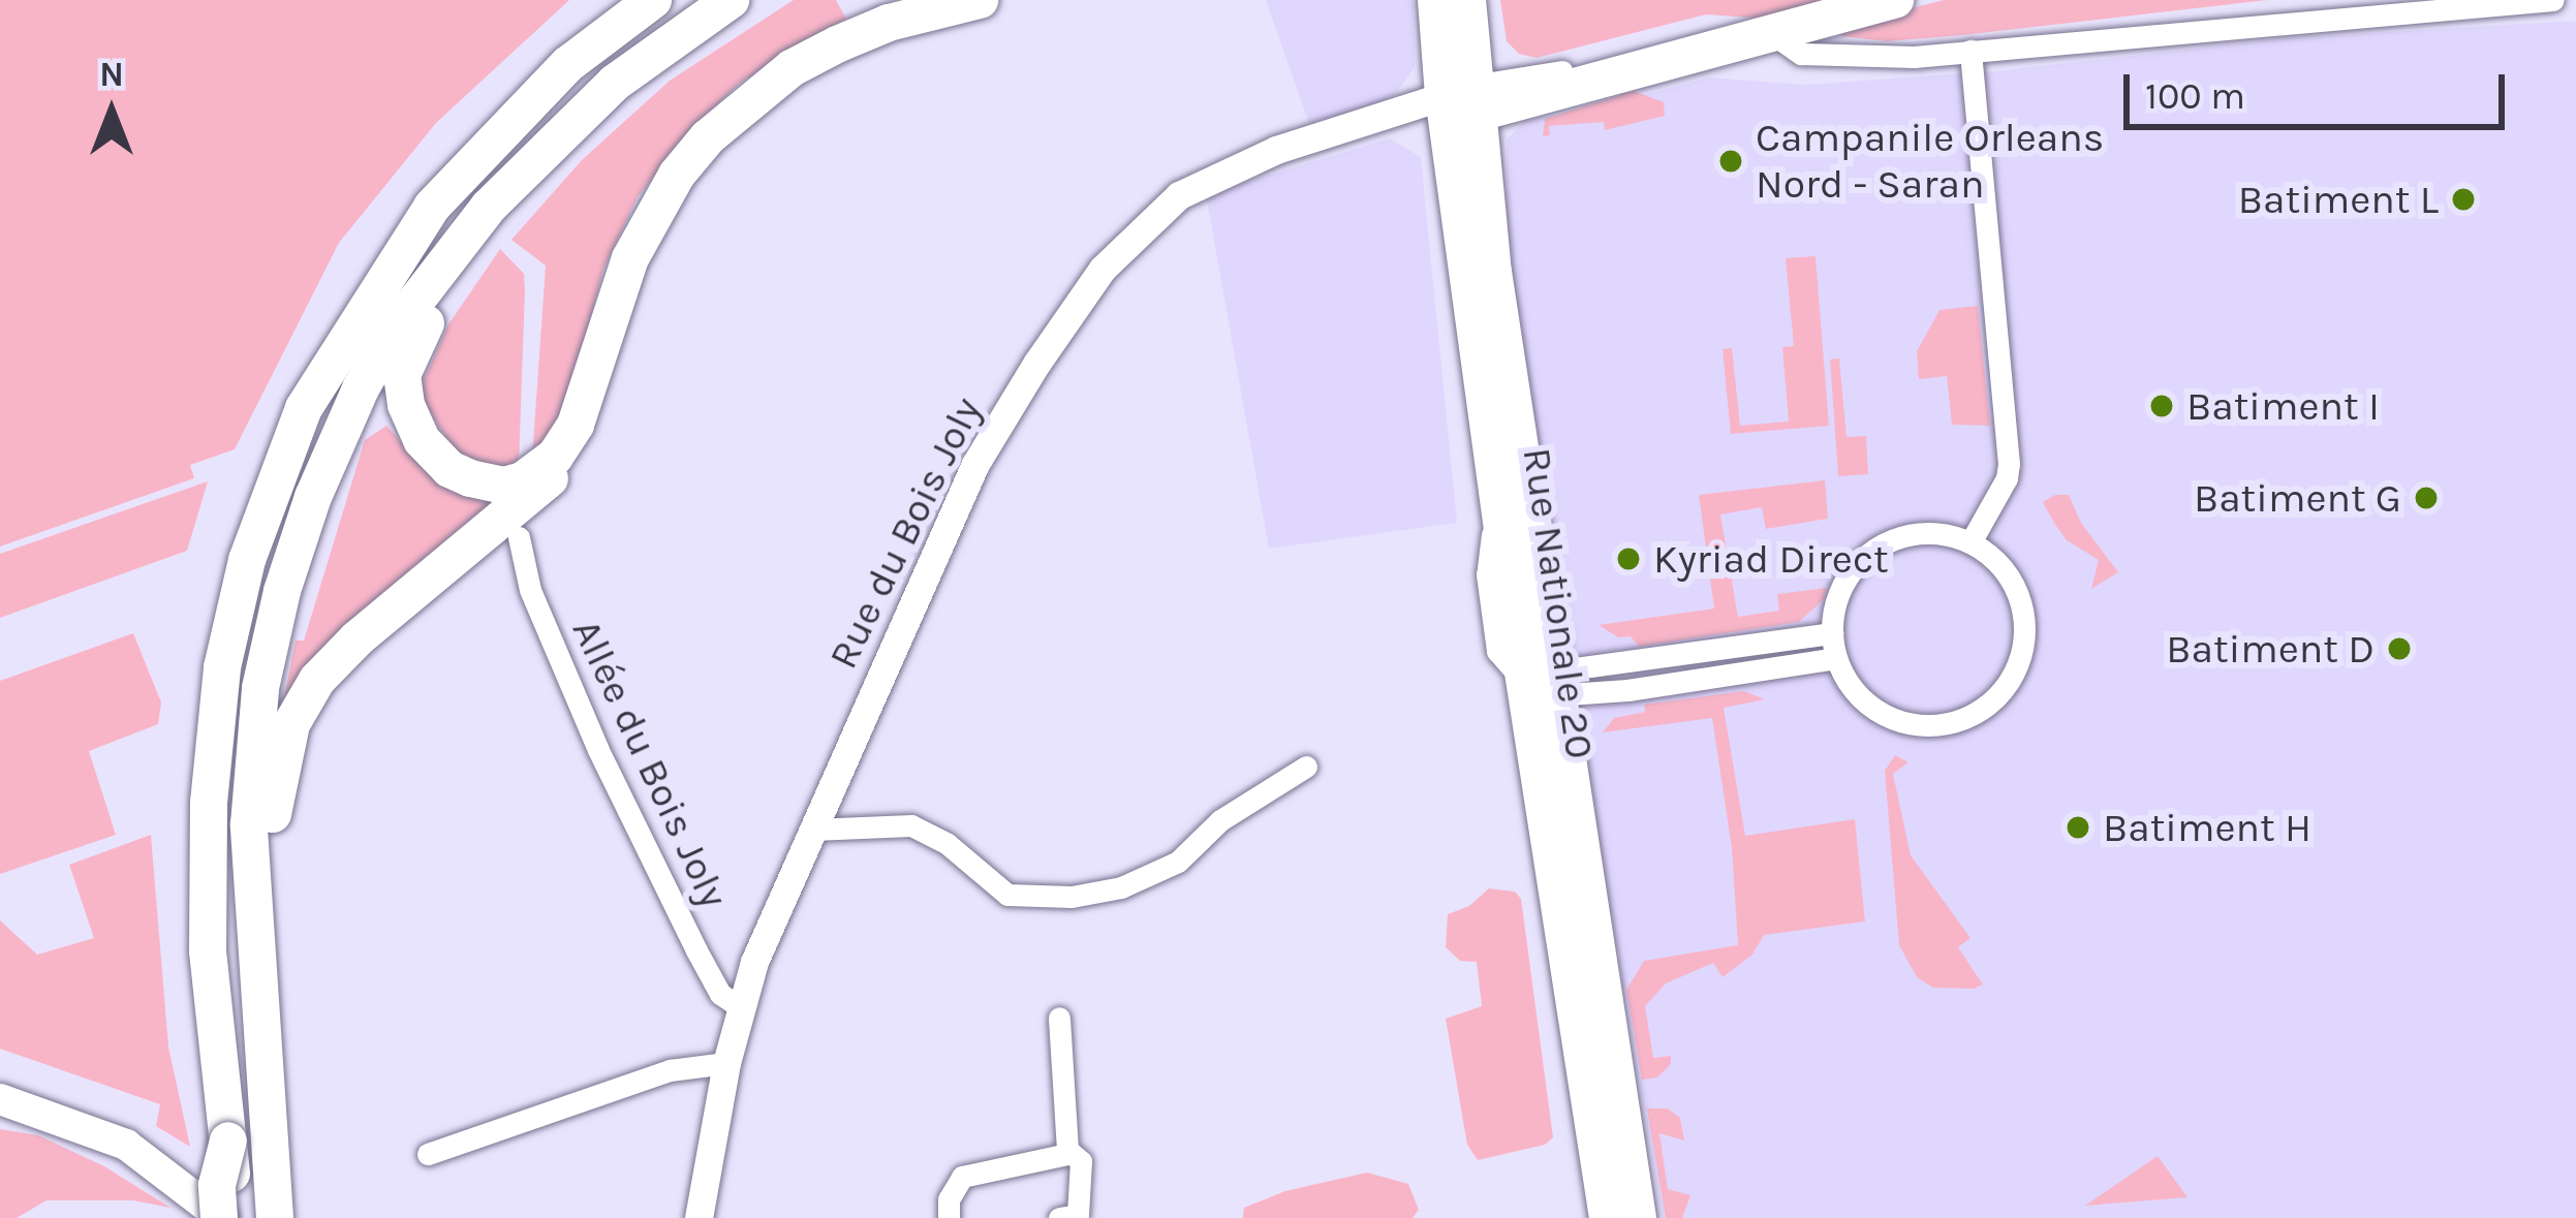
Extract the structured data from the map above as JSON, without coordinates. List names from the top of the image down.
{
  "streets": {
    "main road": ["Rue Nationale 20"],
    "street": ["Rue du Bois Joly", "Allée du Bois Joly"]
  },
  "crossings": [
    ["Rue du Bois Joly", "Rue Nationale 20"],
    ["Rue du Bois Joly", "Allée du Bois Joly"]
  ],
  "places": [
    "Campanile Orleans Nord - Saran",
    "Batiment L",
    "Batiment I",
    "Batiment G",
    "Kyriad Direct",
    "Batiment D",
    "Batiment H"
  ],
  "scale_bar": "100 m",
  "north": "top"
}
